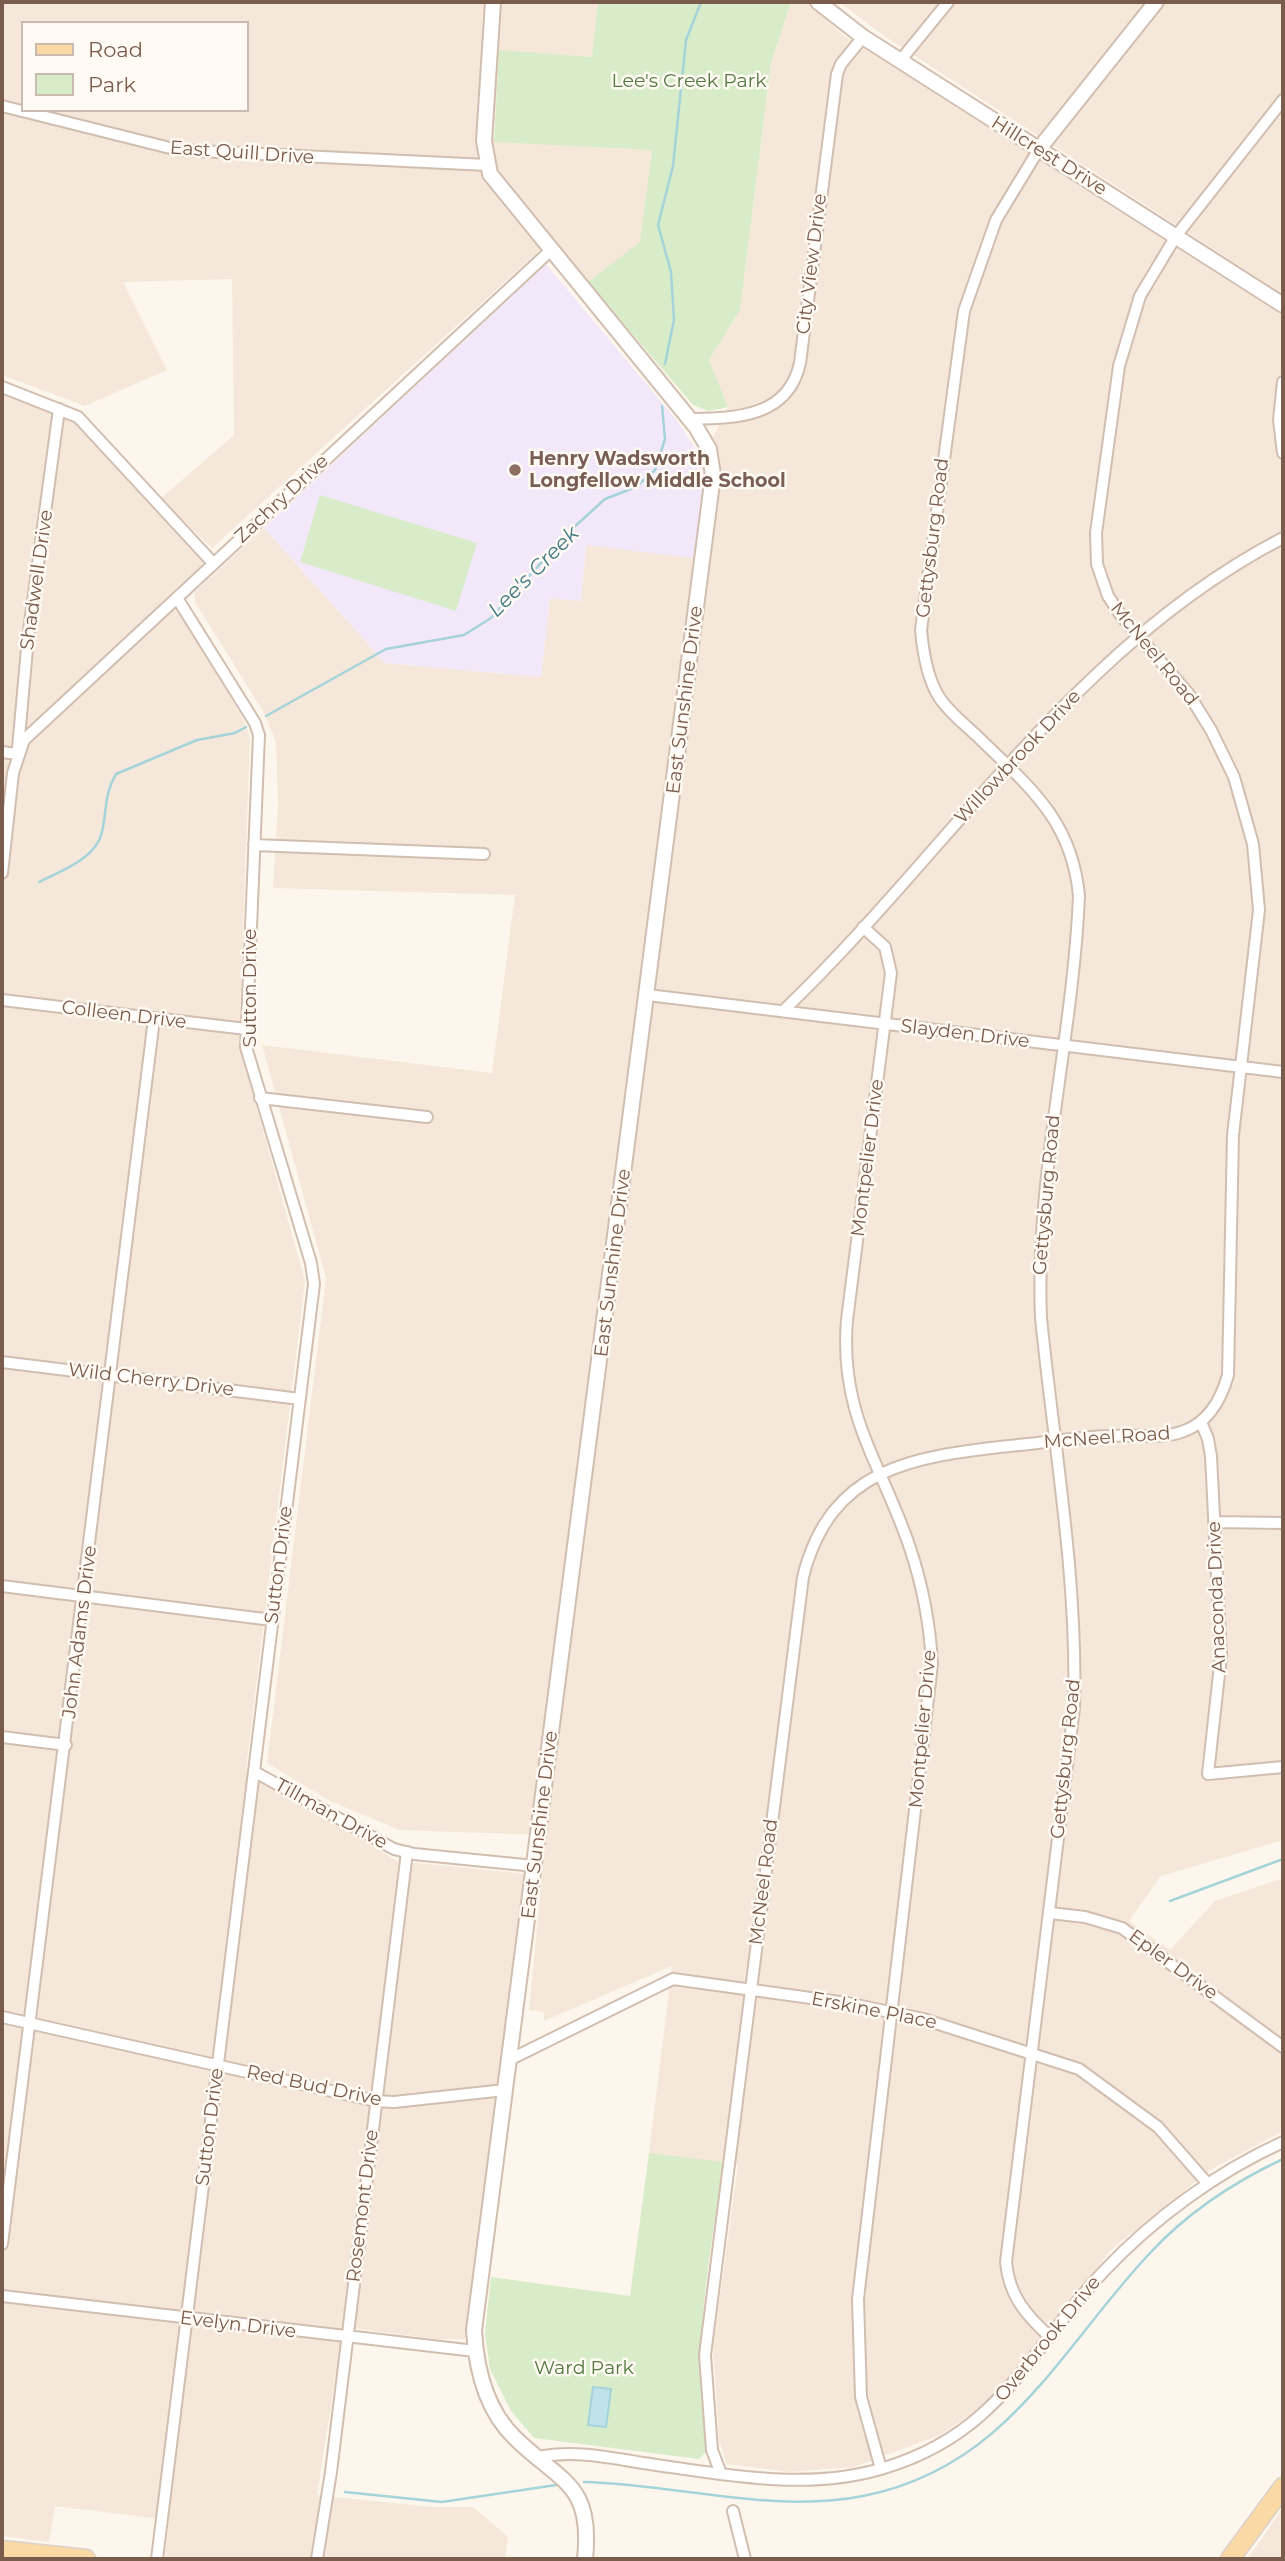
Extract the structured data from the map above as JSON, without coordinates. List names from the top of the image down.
{
  "streets": {
    "street": [
      "East Quill Drive",
      "Hillcrest Drive",
      "City View Drive",
      "Zachry Drive",
      "Gettysburg Road",
      "Shadwell Drive",
      "McNeel Road",
      "East Sunshine Drive",
      "Willowbrook Drive",
      "Sutton Drive",
      "Colleen Drive",
      "Slayden Drive",
      "Montpelier Drive",
      "Wild Cherry Drive",
      "Anaconda Drive",
      "John Adams Drive",
      "Tillman Drive",
      "Epler Drive",
      "Erskine Place",
      "Red Bud Drive",
      "Rosemont Drive",
      "Evelyn Drive",
      "Overbrook Drive"
    ]
  },
  "crossings": [
    ["East Quill Drive", "East Sunshine Drive"],
    ["Hillcrest Drive", "City View Drive"],
    ["Hillcrest Drive", "Gettysburg Road"],
    ["Hillcrest Drive", "McNeel Road"],
    ["City View Drive", "East Sunshine Drive"],
    ["Zachry Drive", "Shadwell Drive"],
    ["Zachry Drive", "East Sunshine Drive"],
    ["Zachry Drive", "Sutton Drive"],
    ["Gettysburg Road", "McNeel Road"],
    ["Gettysburg Road", "Willowbrook Drive"],
    ["Gettysburg Road", "Slayden Drive"],
    ["Gettysburg Road", "Epler Drive"],
    ["Gettysburg Road", "Erskine Place"],
    ["Gettysburg Road", "Overbrook Drive"],
    ["McNeel Road", "Willowbrook Drive"],
    ["McNeel Road", "Slayden Drive"],
    ["McNeel Road", "Montpelier Drive"],
    ["McNeel Road", "Anaconda Drive"],
    ["McNeel Road", "Erskine Place"],
    ["McNeel Road", "Overbrook Drive"],
    ["East Sunshine Drive", "Slayden Drive"],
    ["East Sunshine Drive", "Tillman Drive"],
    ["East Sunshine Drive", "Erskine Place"],
    ["East Sunshine Drive", "Red Bud Drive"],
    ["East Sunshine Drive", "Evelyn Drive"],
    ["East Sunshine Drive", "Overbrook Drive"],
    ["Willowbrook Drive", "Slayden Drive"],
    ["Willowbrook Drive", "Montpelier Drive"],
    ["Sutton Drive", "Colleen Drive"],
    ["Sutton Drive", "Wild Cherry Drive"],
    ["Sutton Drive", "Tillman Drive"],
    ["Sutton Drive", "Red Bud Drive"],
    ["Sutton Drive", "Evelyn Drive"],
    ["Colleen Drive", "John Adams Drive"],
    ["Slayden Drive", "Montpelier Drive"],
    ["Montpelier Drive", "Erskine Place"],
    ["Montpelier Drive", "Overbrook Drive"],
    ["Wild Cherry Drive", "John Adams Drive"],
    ["John Adams Drive", "Red Bud Drive"],
    ["Tillman Drive", "Rosemont Drive"],
    ["Erskine Place", "Overbrook Drive"],
    ["Red Bud Drive", "Rosemont Drive"],
    ["Rosemont Drive", "Evelyn Drive"]
  ],
  "water": ["Lee's Creek"],
  "parks": ["Lee's Creek Park", "Ward Park"],
  "places": ["Henry Wadsworth Longfellow Middle School"],
  "legend": ["Road", "Park"]
}
